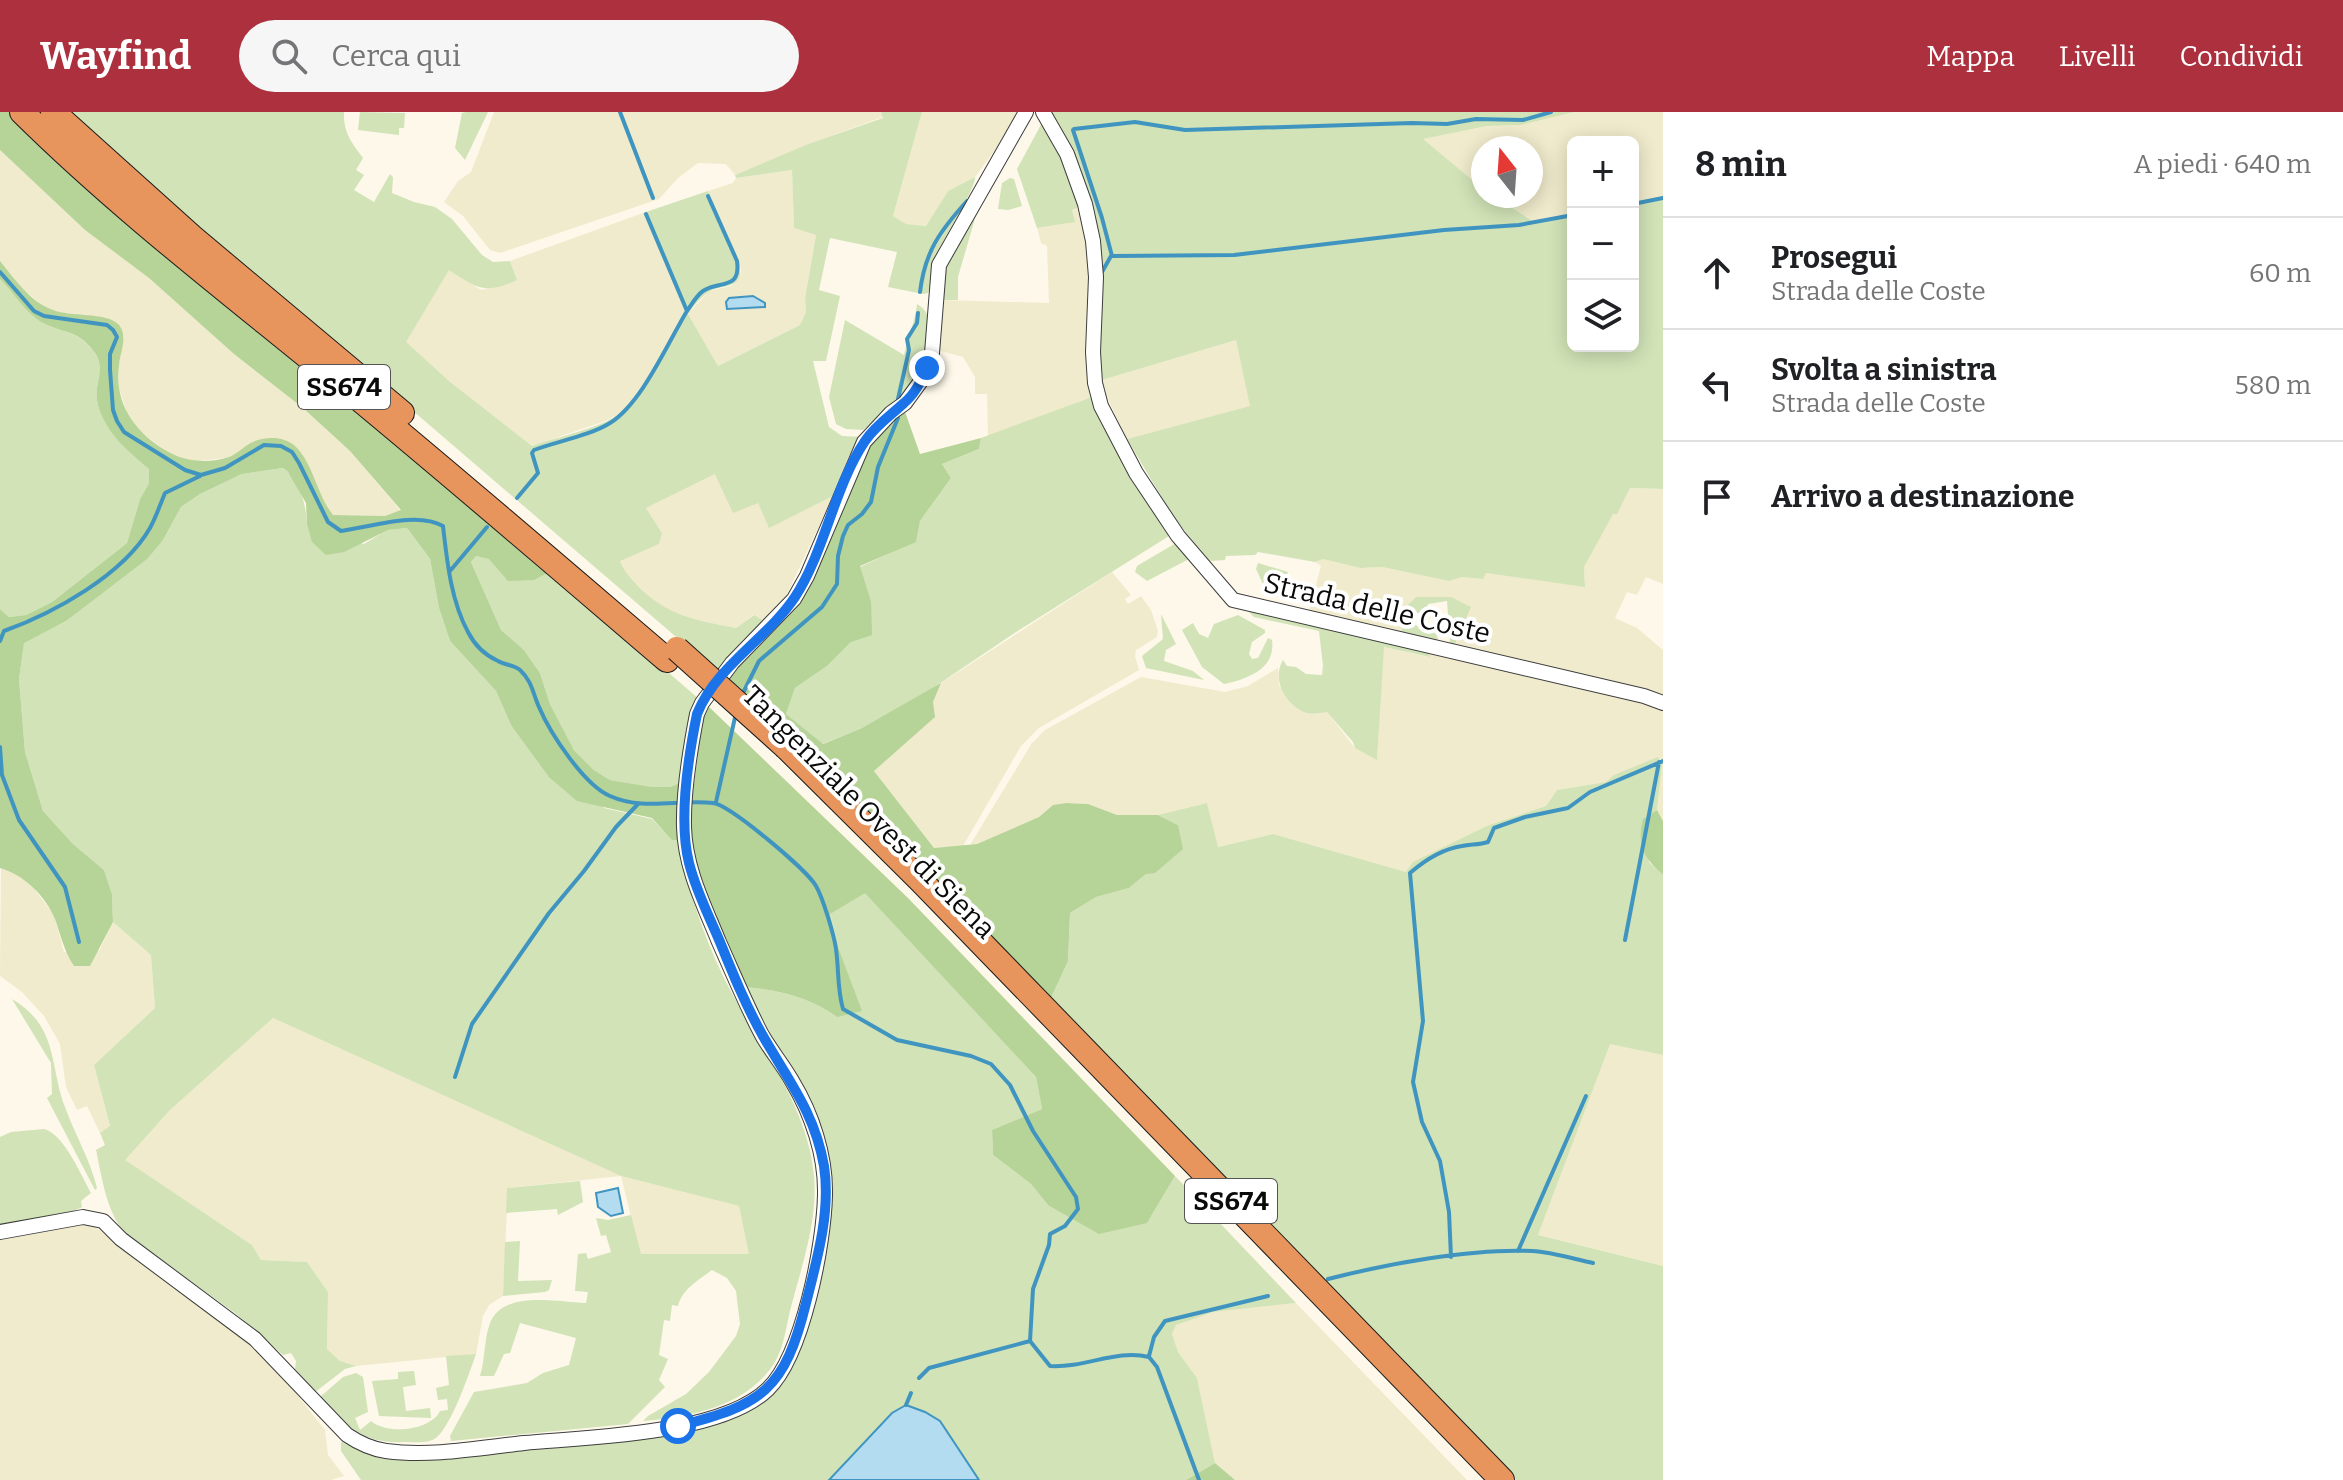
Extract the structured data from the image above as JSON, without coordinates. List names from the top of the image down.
{
  "streets": {
    "highway": ["SS674", "Tangenziale Ovest di Siena"],
    "street": ["Strada delle Coste"]
  },
  "north": "top",
  "page": {
    "header": "Wayfind",
    "search": "Cerca qui",
    "nav": ["Mappa", "Livelli", "Condividi"],
    "heading": ["8 min", "A piedi · 640 m"],
    "map_buttons": ["+", "−"],
    "list": [
      ["Prosegui", "Strada delle Coste", "60 m"],
      ["Svolta a sinistra", "Strada delle Coste", "580 m"],
      "Arrivo a destinazione"
    ]
  }
}
